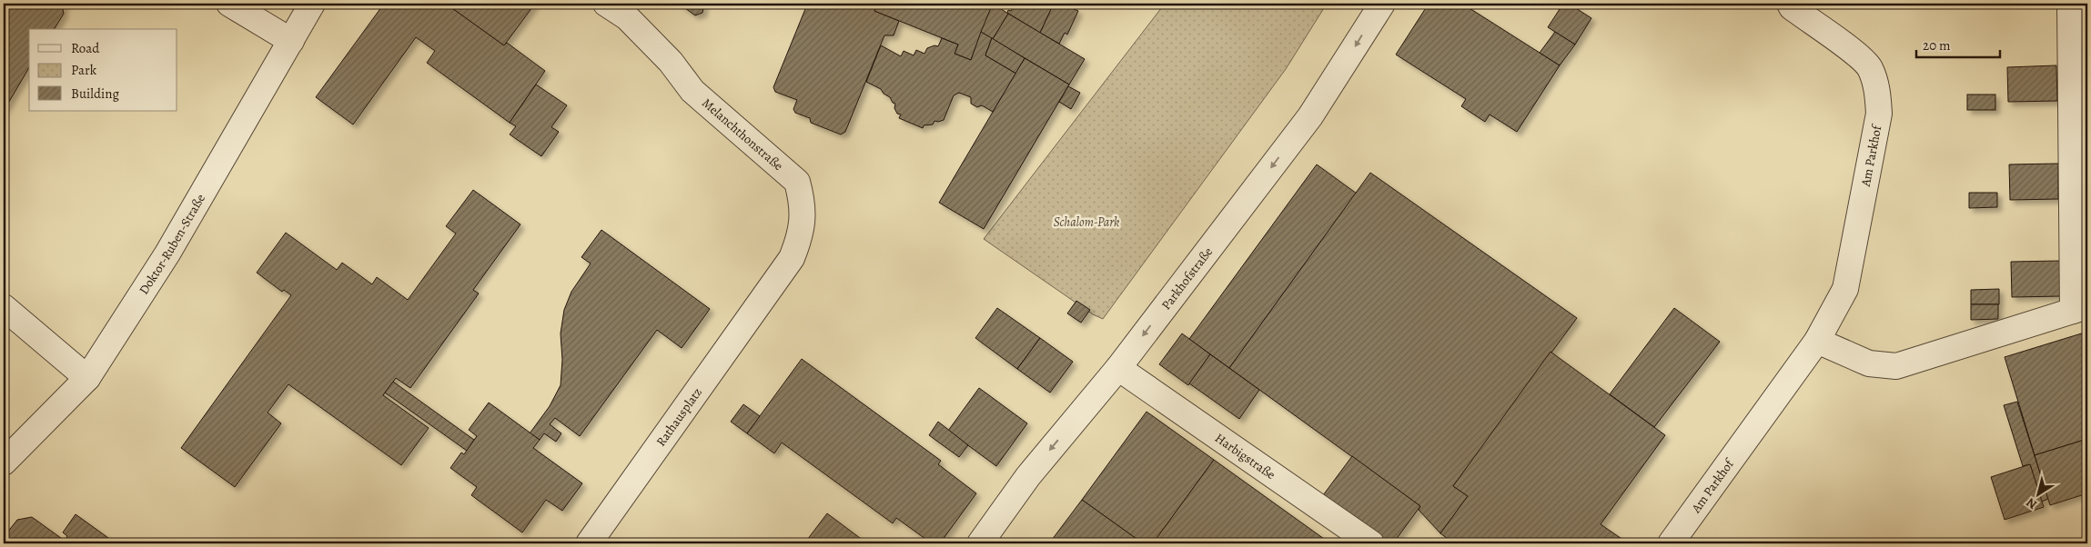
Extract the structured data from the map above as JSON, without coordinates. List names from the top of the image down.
{
  "streets": {
    "street": [
      "Melanchthonstraße",
      "Am Parkhof",
      "Doktor-Ruben-Straße",
      "Parkhofstraße",
      "Rathausplatz",
      "Harbigstraße"
    ]
  },
  "crossings": [
    ["Melanchthonstraße", "Rathausplatz"],
    ["Parkhofstraße", "Harbigstraße"]
  ],
  "one_way": ["Parkhofstraße"],
  "parks": ["Schalom-Park"],
  "legend": ["Road", "Park", "Building"],
  "scale_bar": "20 m",
  "north": "bottom left"
}
